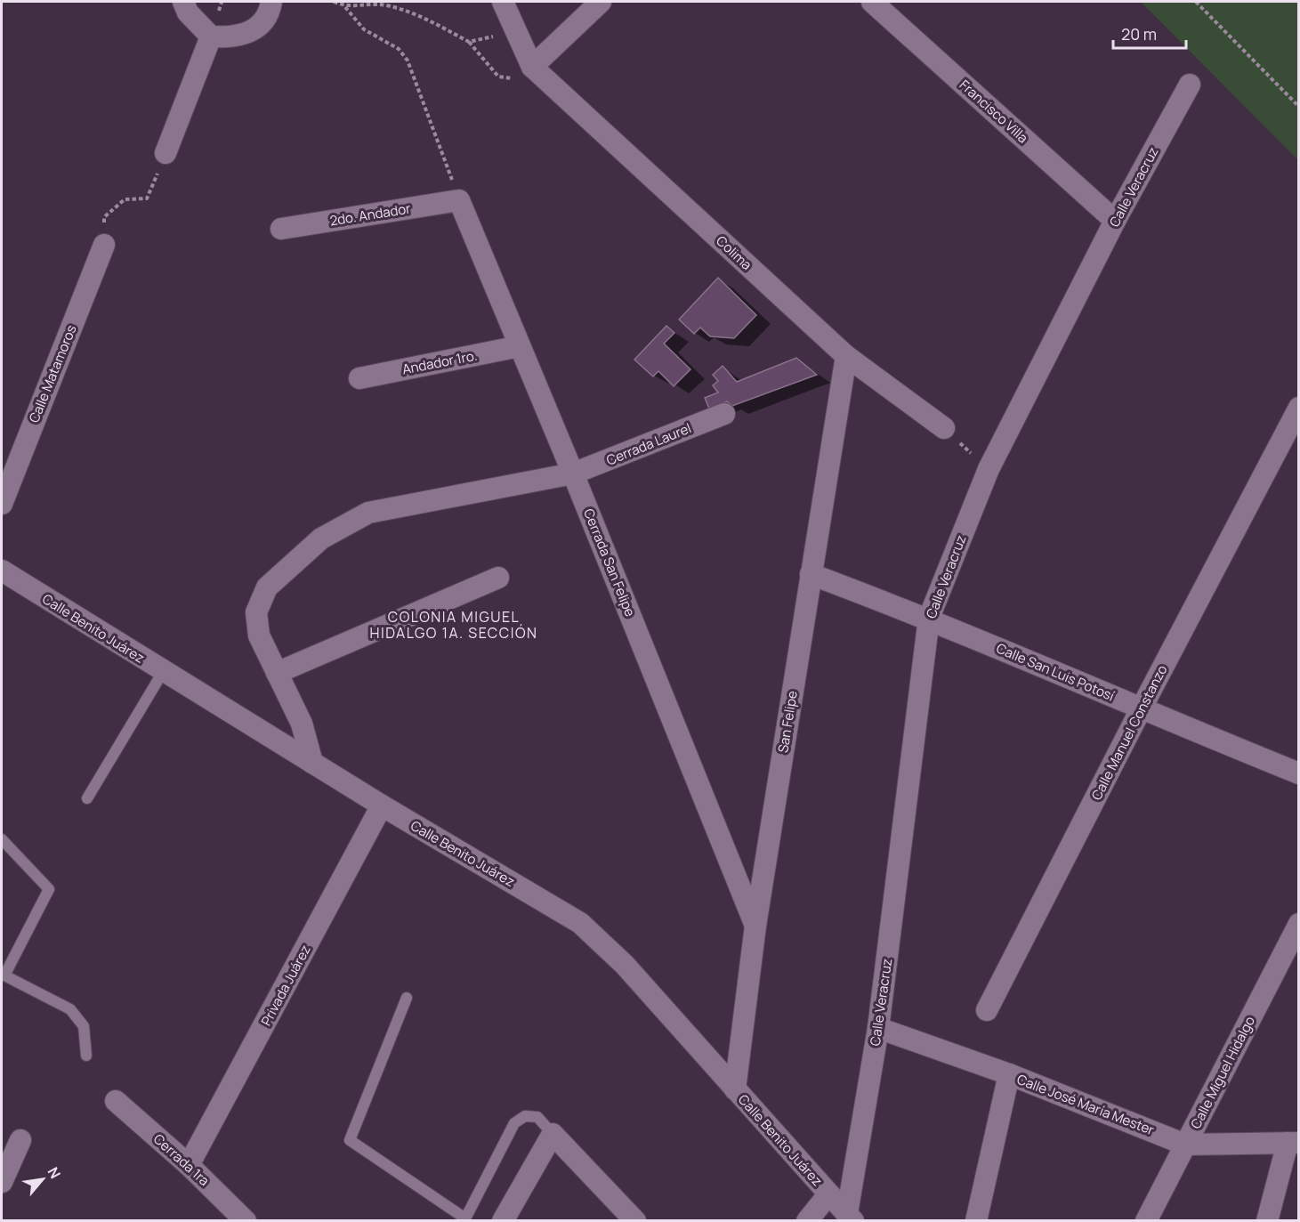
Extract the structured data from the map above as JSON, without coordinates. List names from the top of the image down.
{
  "streets": {
    "street": [
      "Francisco Villa",
      "Calle Veracruz",
      "2do. Andador",
      "Colima",
      "Andador 1ro.",
      "Calle Matamoros",
      "Cerrada Laurel",
      "Cerrada San Felipe",
      "Calle Benito Juárez",
      "Calle San Luis Potosí",
      "San Felipe",
      "Calle Manuel Constanzo",
      "Privada Juárez",
      "Calle Miguel Hidalgo",
      "Calle José María Mester",
      "Cerrada 1ra"
    ]
  },
  "crossings": [
    ["Francisco Villa", "Calle Veracruz"],
    ["Calle Veracruz", "Calle Benito Juárez"],
    ["Calle Veracruz", "Calle San Luis Potosí"],
    ["Calle Veracruz", "Calle José María Mester"],
    ["2do. Andador", "Cerrada San Felipe"],
    ["Colima", "San Felipe"],
    ["Andador 1ro.", "Cerrada San Felipe"],
    ["Cerrada Laurel", "Cerrada San Felipe"],
    ["Cerrada Laurel", "Calle Benito Juárez"],
    ["Cerrada San Felipe", "San Felipe"],
    ["Calle Benito Juárez", "San Felipe"],
    ["Calle Benito Juárez", "Privada Juárez"],
    ["Calle San Luis Potosí", "San Felipe"],
    ["Calle San Luis Potosí", "Calle Manuel Constanzo"],
    ["Privada Juárez", "Cerrada 1ra"],
    ["Calle Miguel Hidalgo", "Calle José María Mester"]
  ],
  "districts": ["COLONIA MIGUEL HIDALGO 1A. SECCIÓN"],
  "scale_bar": "20 m",
  "north": "top right"
}
